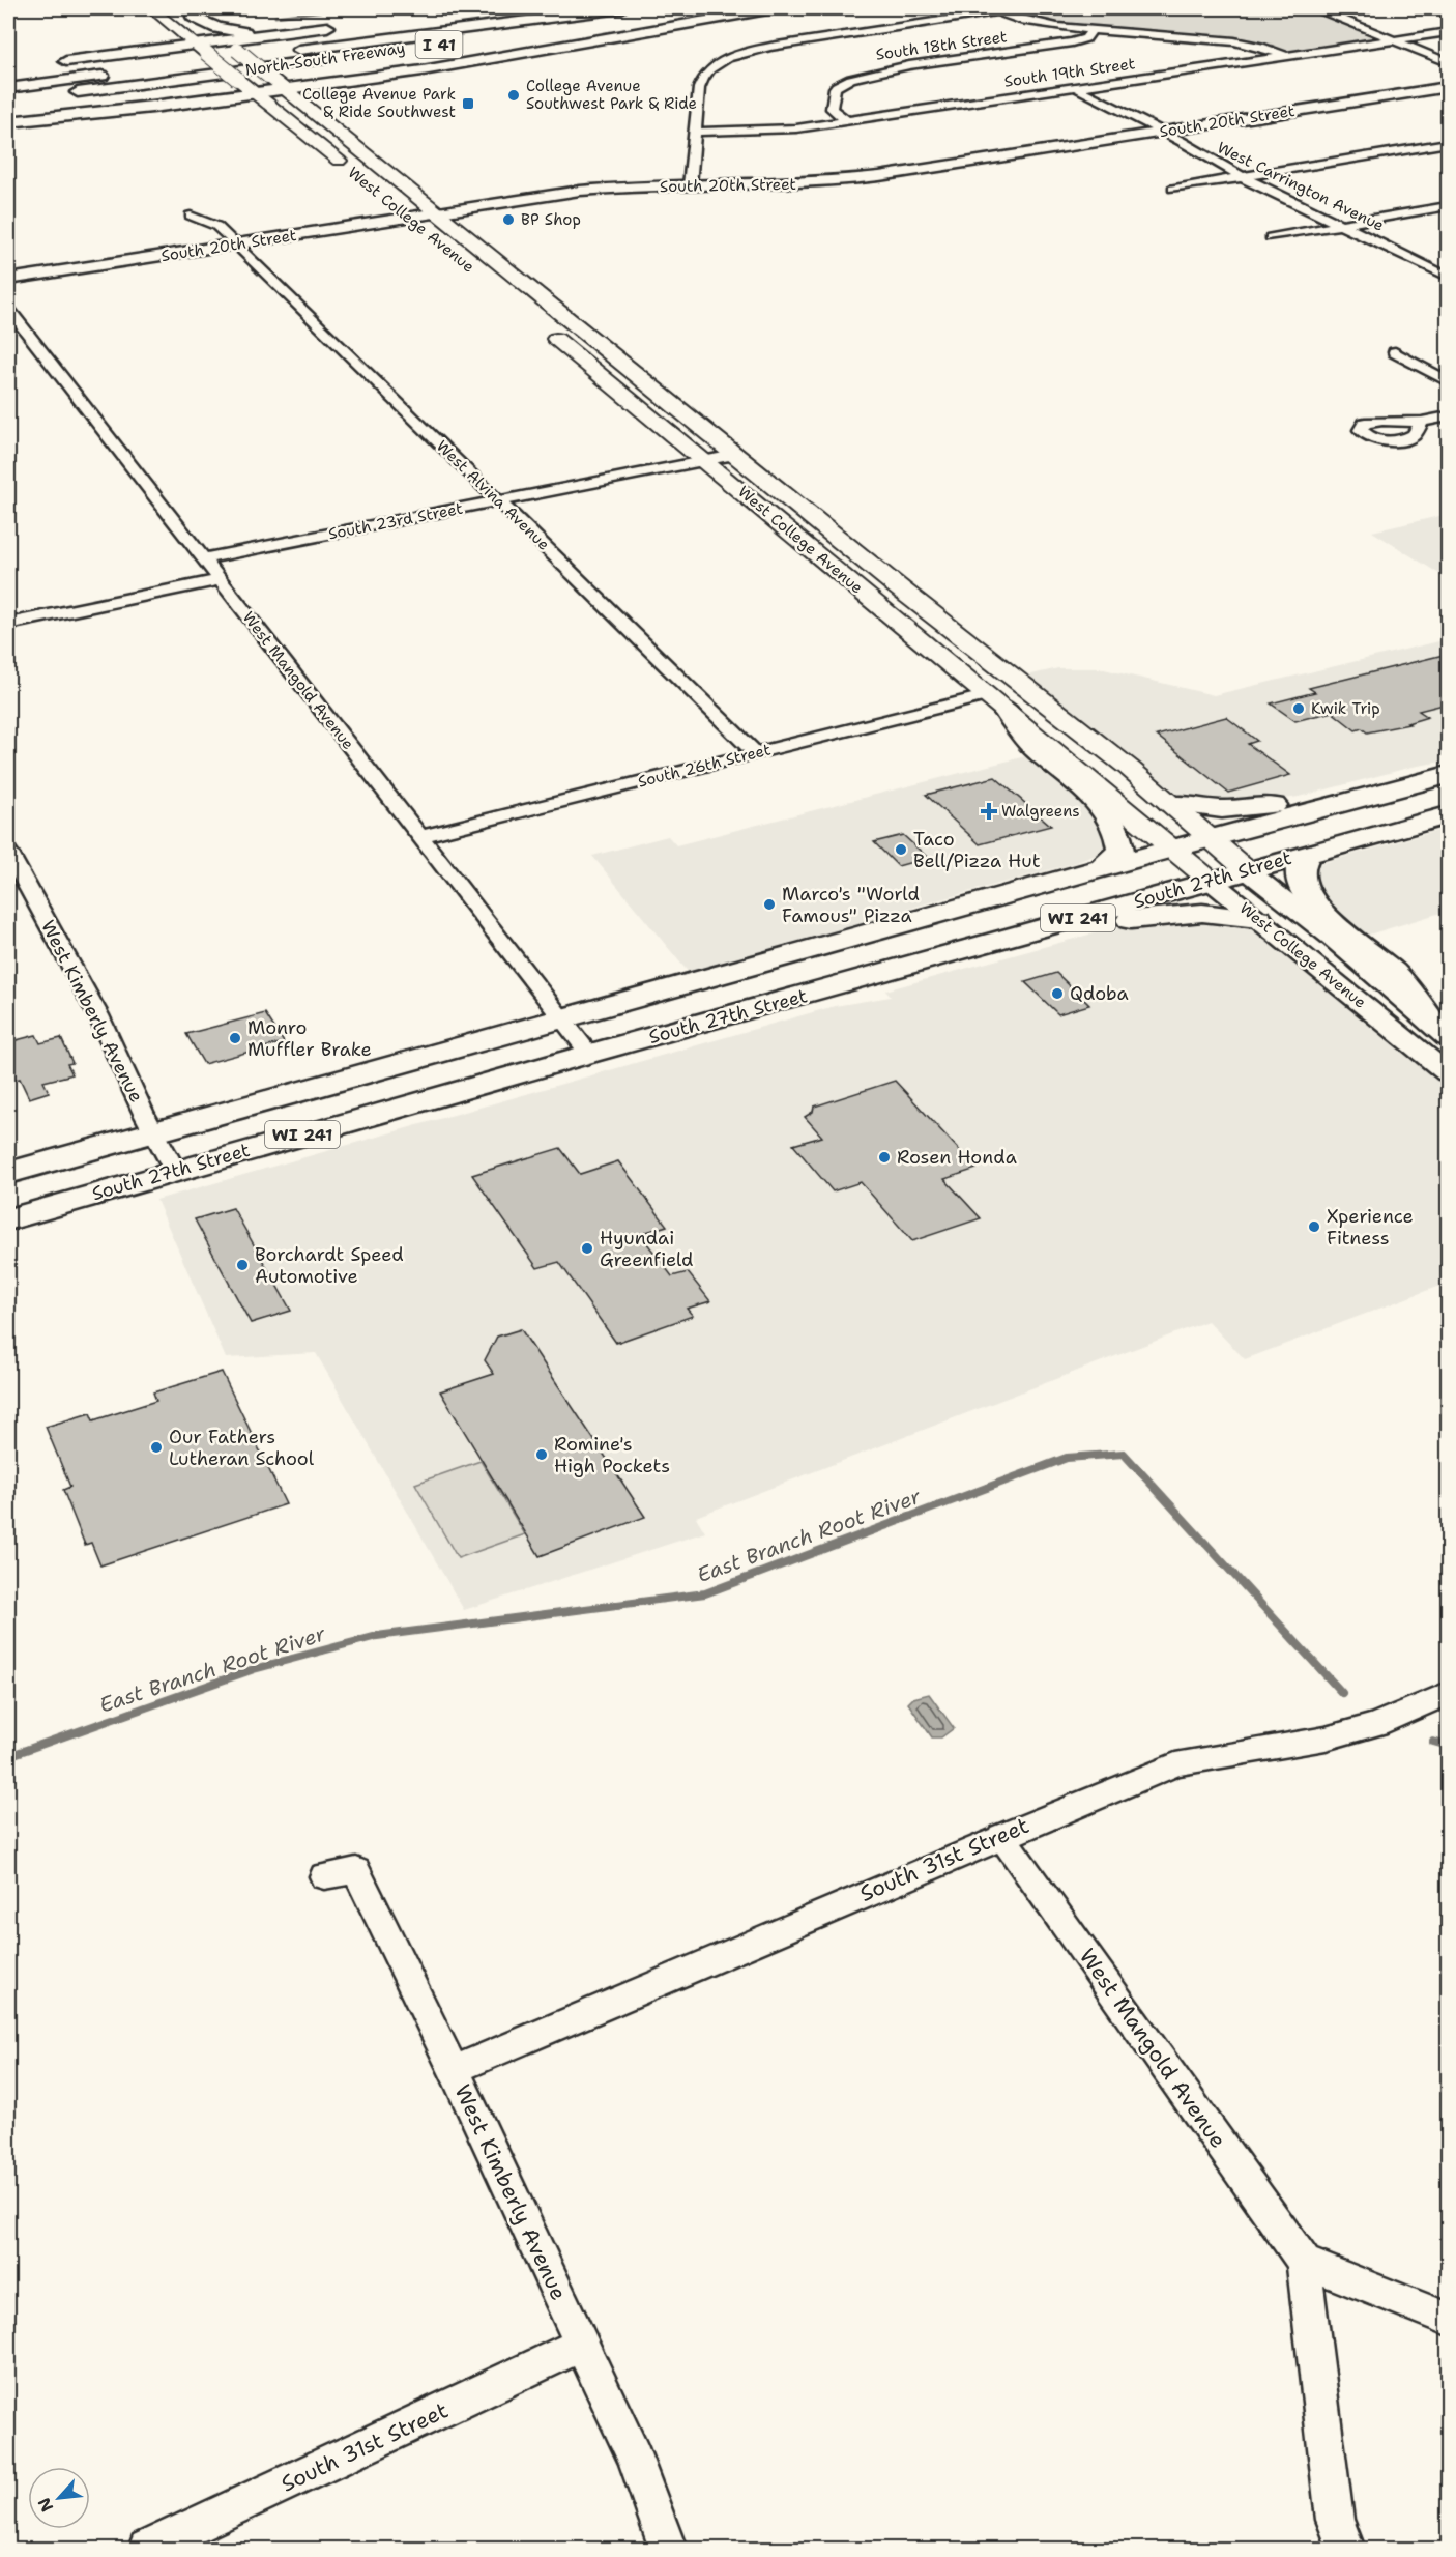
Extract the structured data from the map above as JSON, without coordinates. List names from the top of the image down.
{
  "streets": {
    "main road": [
      "I 41",
      "North-South Freeway",
      "West College Avenue",
      "South 27th Street",
      "WI 241"
    ],
    "street": [
      "South 18th Street",
      "South 19th Street",
      "South 20th Street",
      "West Carrington Avenue",
      "West Alvina Avenue",
      "South 23rd Street",
      "West Mangold Avenue",
      "South 26th Street",
      "West Kimberly Avenue",
      "South 31st Street"
    ]
  },
  "crossings": [
    ["South 18th Street", "South 19th Street"],
    ["South 19th Street", "West Carrington Avenue"],
    ["South 20th Street", "West Carrington Avenue"],
    ["South 20th Street", "West College Avenue"],
    ["South 20th Street", "West Alvina Avenue"],
    ["West College Avenue", "South 23rd Street"],
    ["West College Avenue", "South 26th Street"],
    ["West College Avenue", "South 27th Street"],
    ["West Alvina Avenue", "South 23rd Street"],
    ["West Alvina Avenue", "South 26th Street"],
    ["South 23rd Street", "West Mangold Avenue"],
    ["West Mangold Avenue", "South 26th Street"],
    ["West Mangold Avenue", "South 27th Street"],
    ["West Mangold Avenue", "South 31st Street"],
    ["South 27th Street", "West Kimberly Avenue"],
    ["West Kimberly Avenue", "South 31st Street"]
  ],
  "water": ["East Branch Root River"],
  "places": {
    "other": [
      "College Avenue Southwest Park & Ride",
      "BP Shop",
      "Kwik Trip",
      "Taco Bell/Pizza Hut",
      "Marco's \"World Famous\" Pizza",
      "Qdoba",
      "Monro Muffler Brake",
      "Rosen Honda",
      "Xperience Fitness",
      "Hyundai Greenfield",
      "Borchardt Speed Automotive",
      "Our Fathers Lutheran School",
      "Romine's High Pockets"
    ],
    "transit": ["College Avenue Park & Ride Southwest"],
    "health": ["Walgreens"]
  },
  "north": "bottom left"
}
